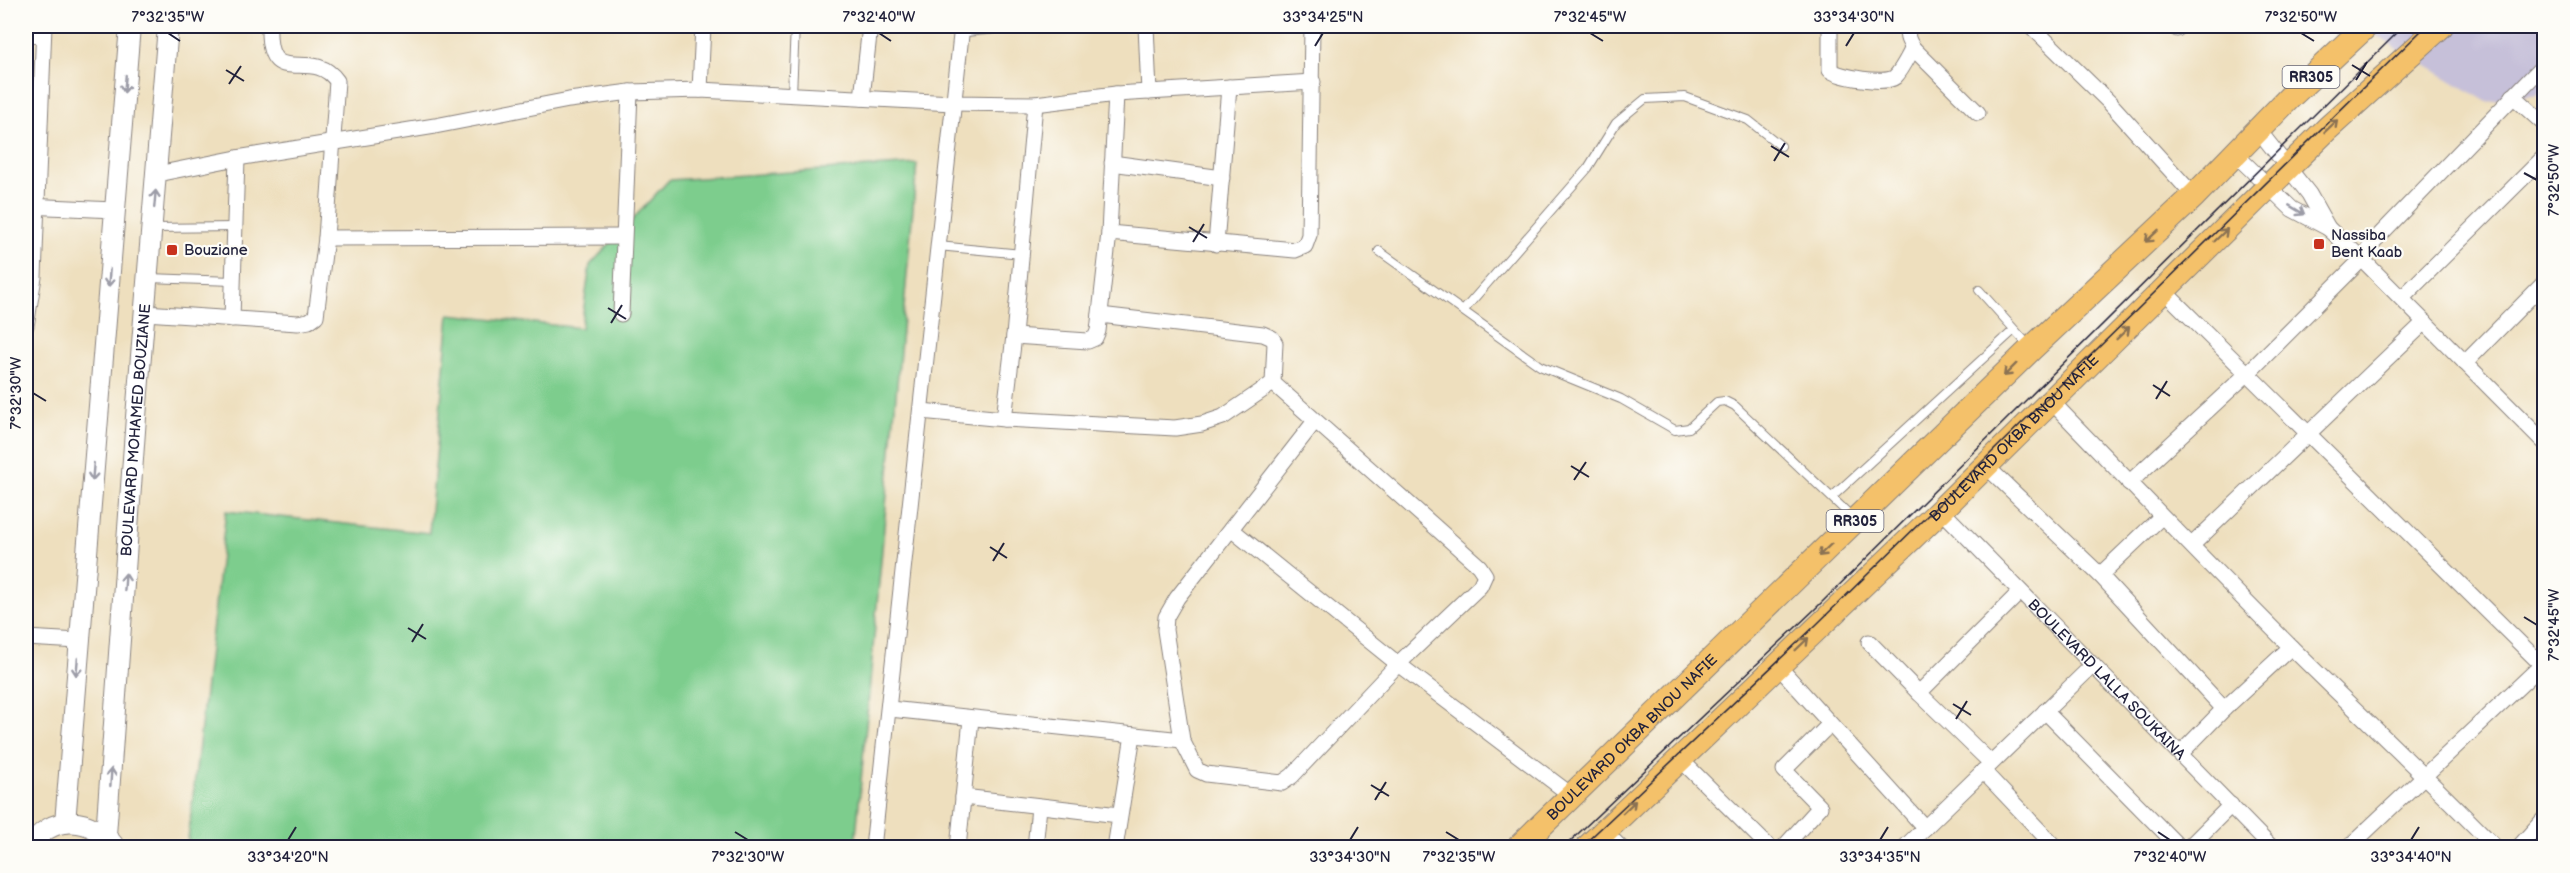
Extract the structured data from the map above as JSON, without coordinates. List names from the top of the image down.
{
  "streets": {
    "main road": ["RR305", "BOULEVARD OKBA BNOU NAFIE"],
    "street": ["BOULEVARD MOHAMED BOUZIANE", "BOULEVARD LALLA SOUKAINA"]
  },
  "crossings": [
    ["BOULEVARD OKBA BNOU NAFIE", "BOULEVARD LALLA SOUKAINA"]
  ],
  "places": {
    "transit": ["Nassiba Bent Kaab", "Bouziane"]
  },
  "coordinates": [
    "7°32'35\"W",
    "7°32'40\"W",
    "33°34'25\"N",
    "7°32'45\"W",
    "33°34'30\"N",
    "7°32'50\"W",
    "7°32'30\"W",
    "33°34'20\"N",
    "33°34'35\"N",
    "33°34'40\"N"
  ]
}
